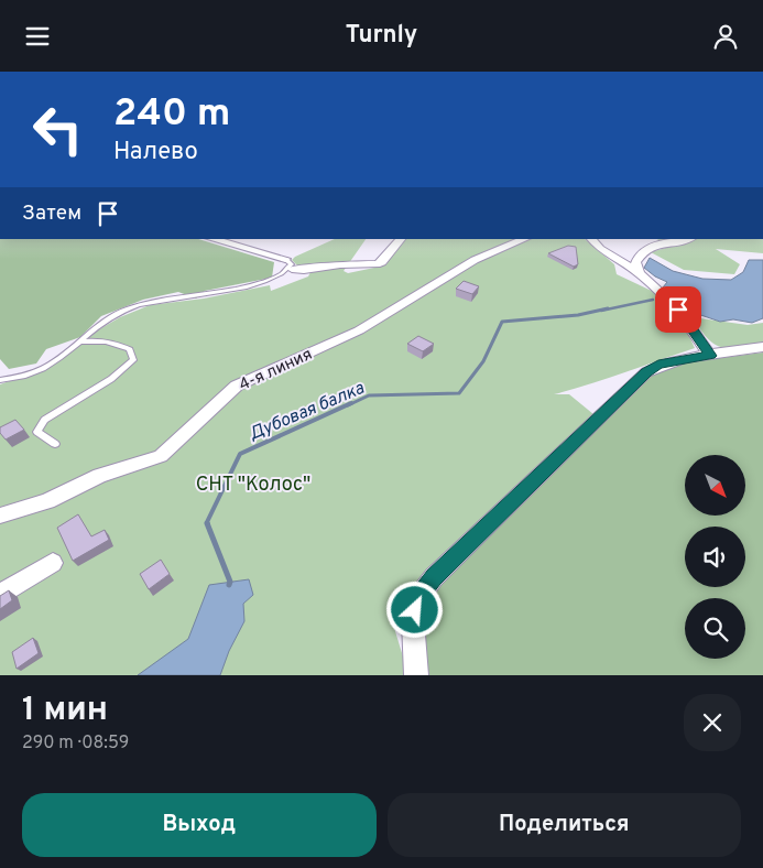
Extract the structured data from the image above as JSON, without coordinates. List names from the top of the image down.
{
  "streets": {
    "street": ["4-я линия"]
  },
  "water": ["Дубовая балка"],
  "parks": ["СНТ \"Колос\""],
  "north": "bottom right",
  "page": {
    "header": "Turnly",
    "turn": ["240 m", "Налево"],
    "then": "Затем",
    "heading": ["1 мин", "290 m · 08:59"],
    "buttons": ["Выход", "Поделиться"]
  }
}
